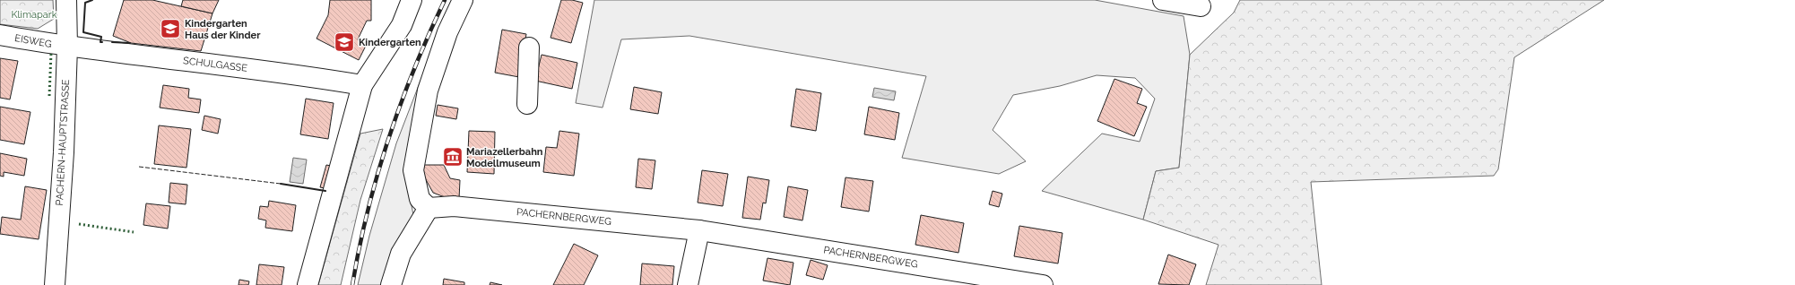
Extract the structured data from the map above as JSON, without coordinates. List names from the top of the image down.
{
  "streets": {
    "street": [
      "EISWEG",
      "SCHULGASSE",
      "PACHERN-HAUPTSTRASSE",
      "PACHERNBERGWEG"
    ]
  },
  "crossings": [
    ["EISWEG", "SCHULGASSE"],
    ["EISWEG", "PACHERN-HAUPTSTRASSE"],
    ["SCHULGASSE", "PACHERN-HAUPTSTRASSE"]
  ],
  "parks": ["Klimapark"],
  "places": {
    "school or university": ["Kindergarten Haus der Kinder", "Kindergarten"],
    "museum": ["Mariazellerbahn Modellmuseum"]
  }
}
